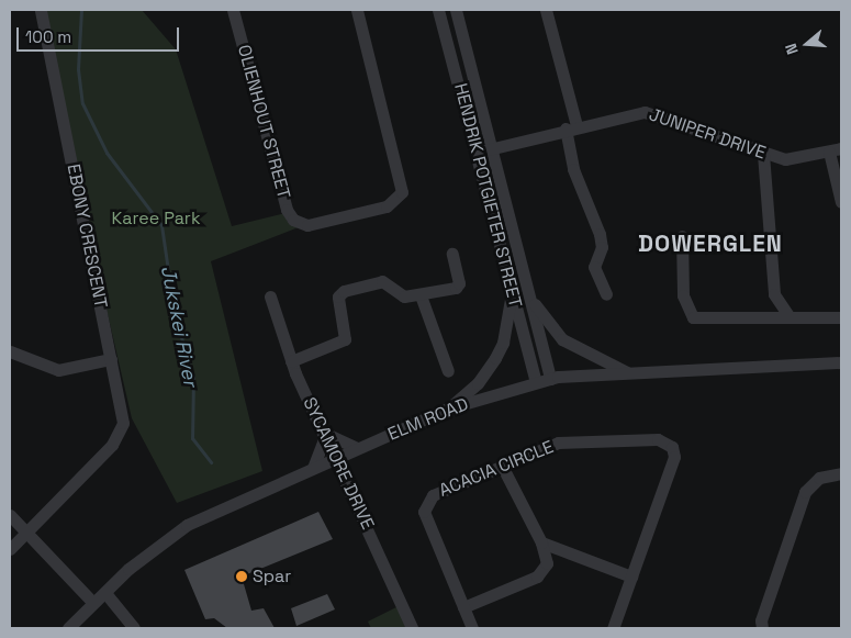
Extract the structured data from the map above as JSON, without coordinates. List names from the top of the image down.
{
  "streets": {
    "street": [
      "OLIENHOUT STREET",
      "JUNIPER DRIVE",
      "HENDRIK POTGIETER STREET",
      "EBONY CRESCENT",
      "ELM ROAD",
      "SYCAMORE DRIVE",
      "ACACIA CIRCLE"
    ]
  },
  "crossings": [
    ["JUNIPER DRIVE", "HENDRIK POTGIETER STREET"],
    ["HENDRIK POTGIETER STREET", "ELM ROAD"],
    ["ELM ROAD", "SYCAMORE DRIVE"]
  ],
  "districts": ["DOWERGLEN"],
  "water": ["Jukskei River"],
  "parks": ["Karee Park"],
  "places": ["Spar"],
  "scale_bar": "100 m",
  "north": "left"
}
